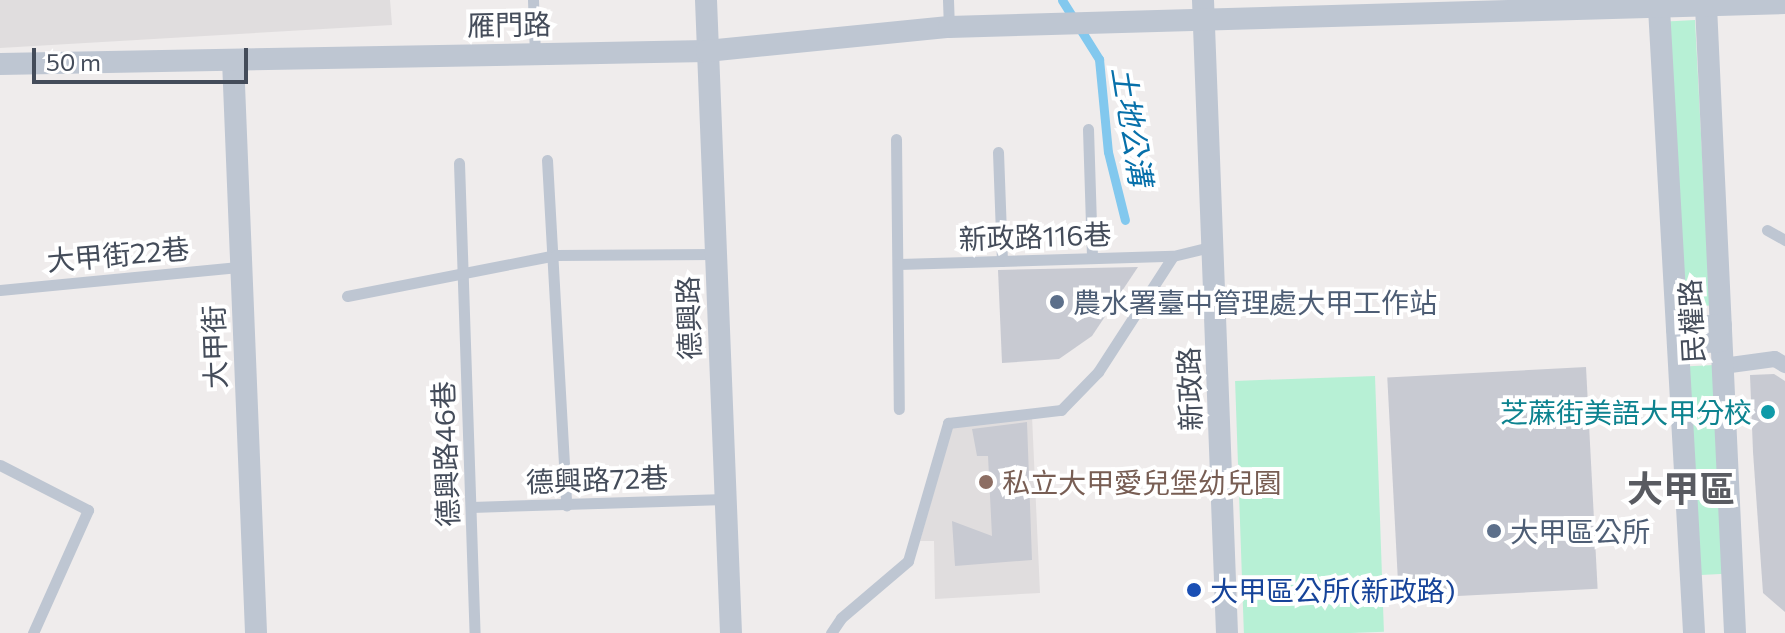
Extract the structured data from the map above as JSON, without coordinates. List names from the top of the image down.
{
  "streets": {
    "street": [
      "雁門路",
      "德興路",
      "民權路",
      "大甲街",
      "新政路"
    ],
    "lane": [
      "新政路116巷",
      "大甲街22巷",
      "德興路46巷",
      "德興路72巷"
    ]
  },
  "crossings": [
    ["雁門路", "德興路"],
    ["雁門路", "民權路"],
    ["雁門路", "大甲街"],
    ["雁門路", "新政路"],
    ["新政路116巷", "新政路"],
    ["大甲街22巷", "大甲街"],
    ["德興路", "德興路72巷"],
    ["德興路46巷", "德興路72巷"]
  ],
  "districts": ["大甲區"],
  "water": ["土地公溝"],
  "places": [
    "農水署臺中管理處大甲工作站",
    "芝蔴街美語大甲分校",
    "私立大甲愛兒堡幼兒園",
    "大甲區公所",
    "大甲區公所(新政路)"
  ],
  "scale_bar": "50 m"
}
